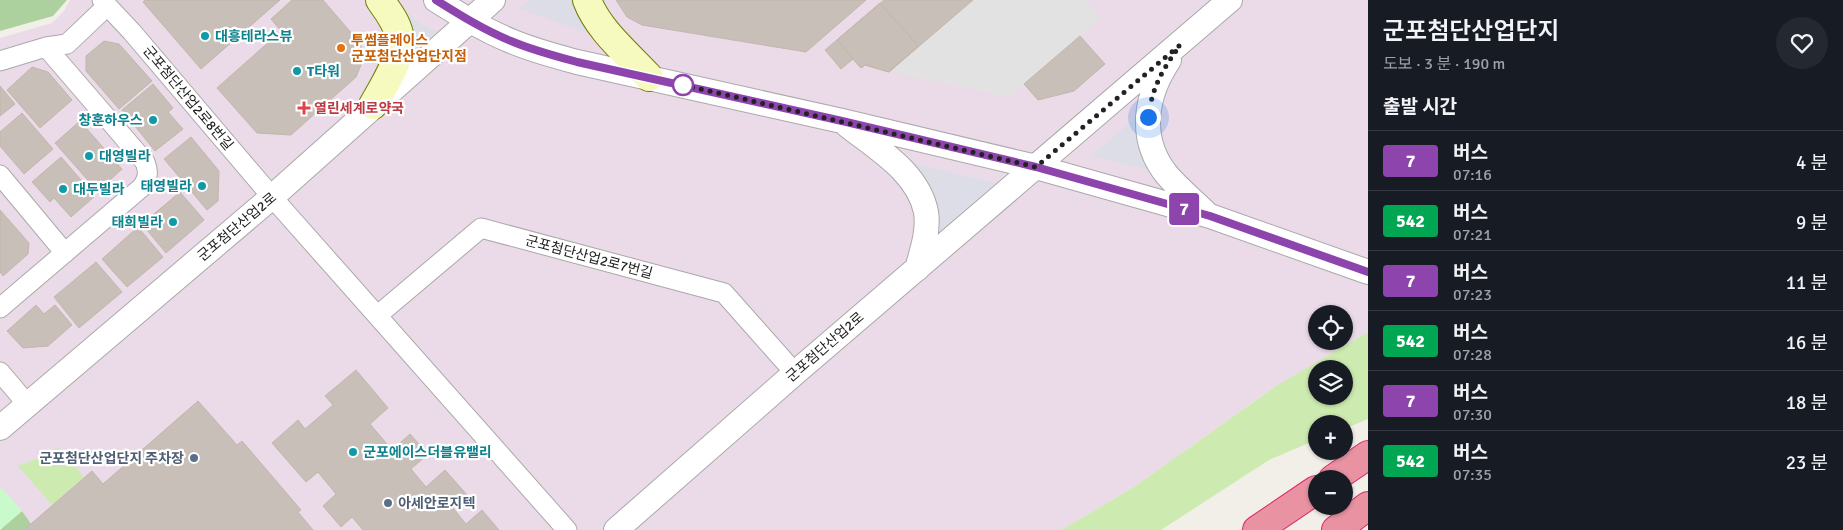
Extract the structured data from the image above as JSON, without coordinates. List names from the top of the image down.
{
  "streets": {
    "street": ["군포첨단산업2로8번길", "군포첨단산업2로", "군포첨단산업2로7번길"]
  },
  "crossings": [
    ["군포첨단산업2로8번길", "군포첨단산업2로"],
    ["군포첨단산업2로", "군포첨단산업2로7번길"]
  ],
  "places": {
    "other": [
      "대흥테라스뷰",
      "투썸플레이스 군포첨단산업단지점",
      "T타워",
      "창훈하우스",
      "대영빌라",
      "태영빌라",
      "대두빌라",
      "태희빌라",
      "군포에이스더블유밸리",
      "군포첨단산업단지 주차장",
      "아세안로지텍"
    ],
    "health": ["열린세계로약국"]
  },
  "lines": ["bus line 7"],
  "page": {
    "on_map": "7",
    "heading": [
      ["군포첨단산업단지", "도보 · 3 분 · 190 m"],
      "출발 시간"
    ],
    "list": [
      {
        "mark": "7",
        "name": "버스",
        "note": "07:16",
        "value": "4 분"
      },
      {
        "mark": "542",
        "name": "버스",
        "note": "07:21",
        "value": "9 분"
      },
      {
        "mark": "7",
        "name": "버스",
        "note": "07:23",
        "value": "11 분"
      },
      {
        "mark": "542",
        "name": "버스",
        "note": "07:28",
        "value": "16 분"
      },
      {
        "mark": "7",
        "name": "버스",
        "note": "07:30",
        "value": "18 분"
      },
      {
        "mark": "542",
        "name": "버스",
        "note": "07:35",
        "value": "23 분"
      }
    ],
    "map_buttons": ["+", "−"]
  }
}
